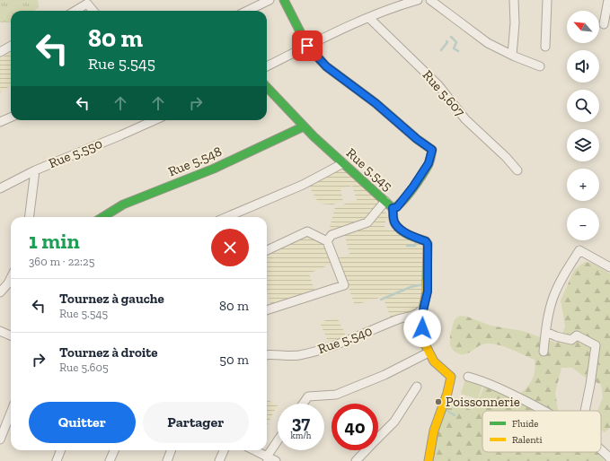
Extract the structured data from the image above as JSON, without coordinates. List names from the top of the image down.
{
  "streets": {
    "street": [
      "Rue 5.607",
      "Rue 5.550",
      "Rue 5.548",
      "Rue 5.545",
      "Rue 5.540"
    ]
  },
  "crossings": [
    ["Rue 5.548", "Rue 5.545"],
    ["Rue 5.545", "Rue 5.540"]
  ],
  "places": ["Poissonnerie"],
  "legend": ["Fluide", "Ralenti"],
  "north": "top left",
  "page": {
    "map_buttons": ["+", "−"],
    "turn": ["80 m", "Rue 5.545"],
    "heading": ["1 min", "360 m · 22:25"],
    "list": [
      {
        "name": "Tournez à gauche",
        "note": "Rue 5.545",
        "value": "80 m"
      },
      {
        "name": "Tournez à droite",
        "note": "Rue 5.605",
        "value": "50 m"
      }
    ],
    "buttons": ["Quitter", "Partager"],
    "speed": "37 km/h",
    "limit": "40"
  }
}
